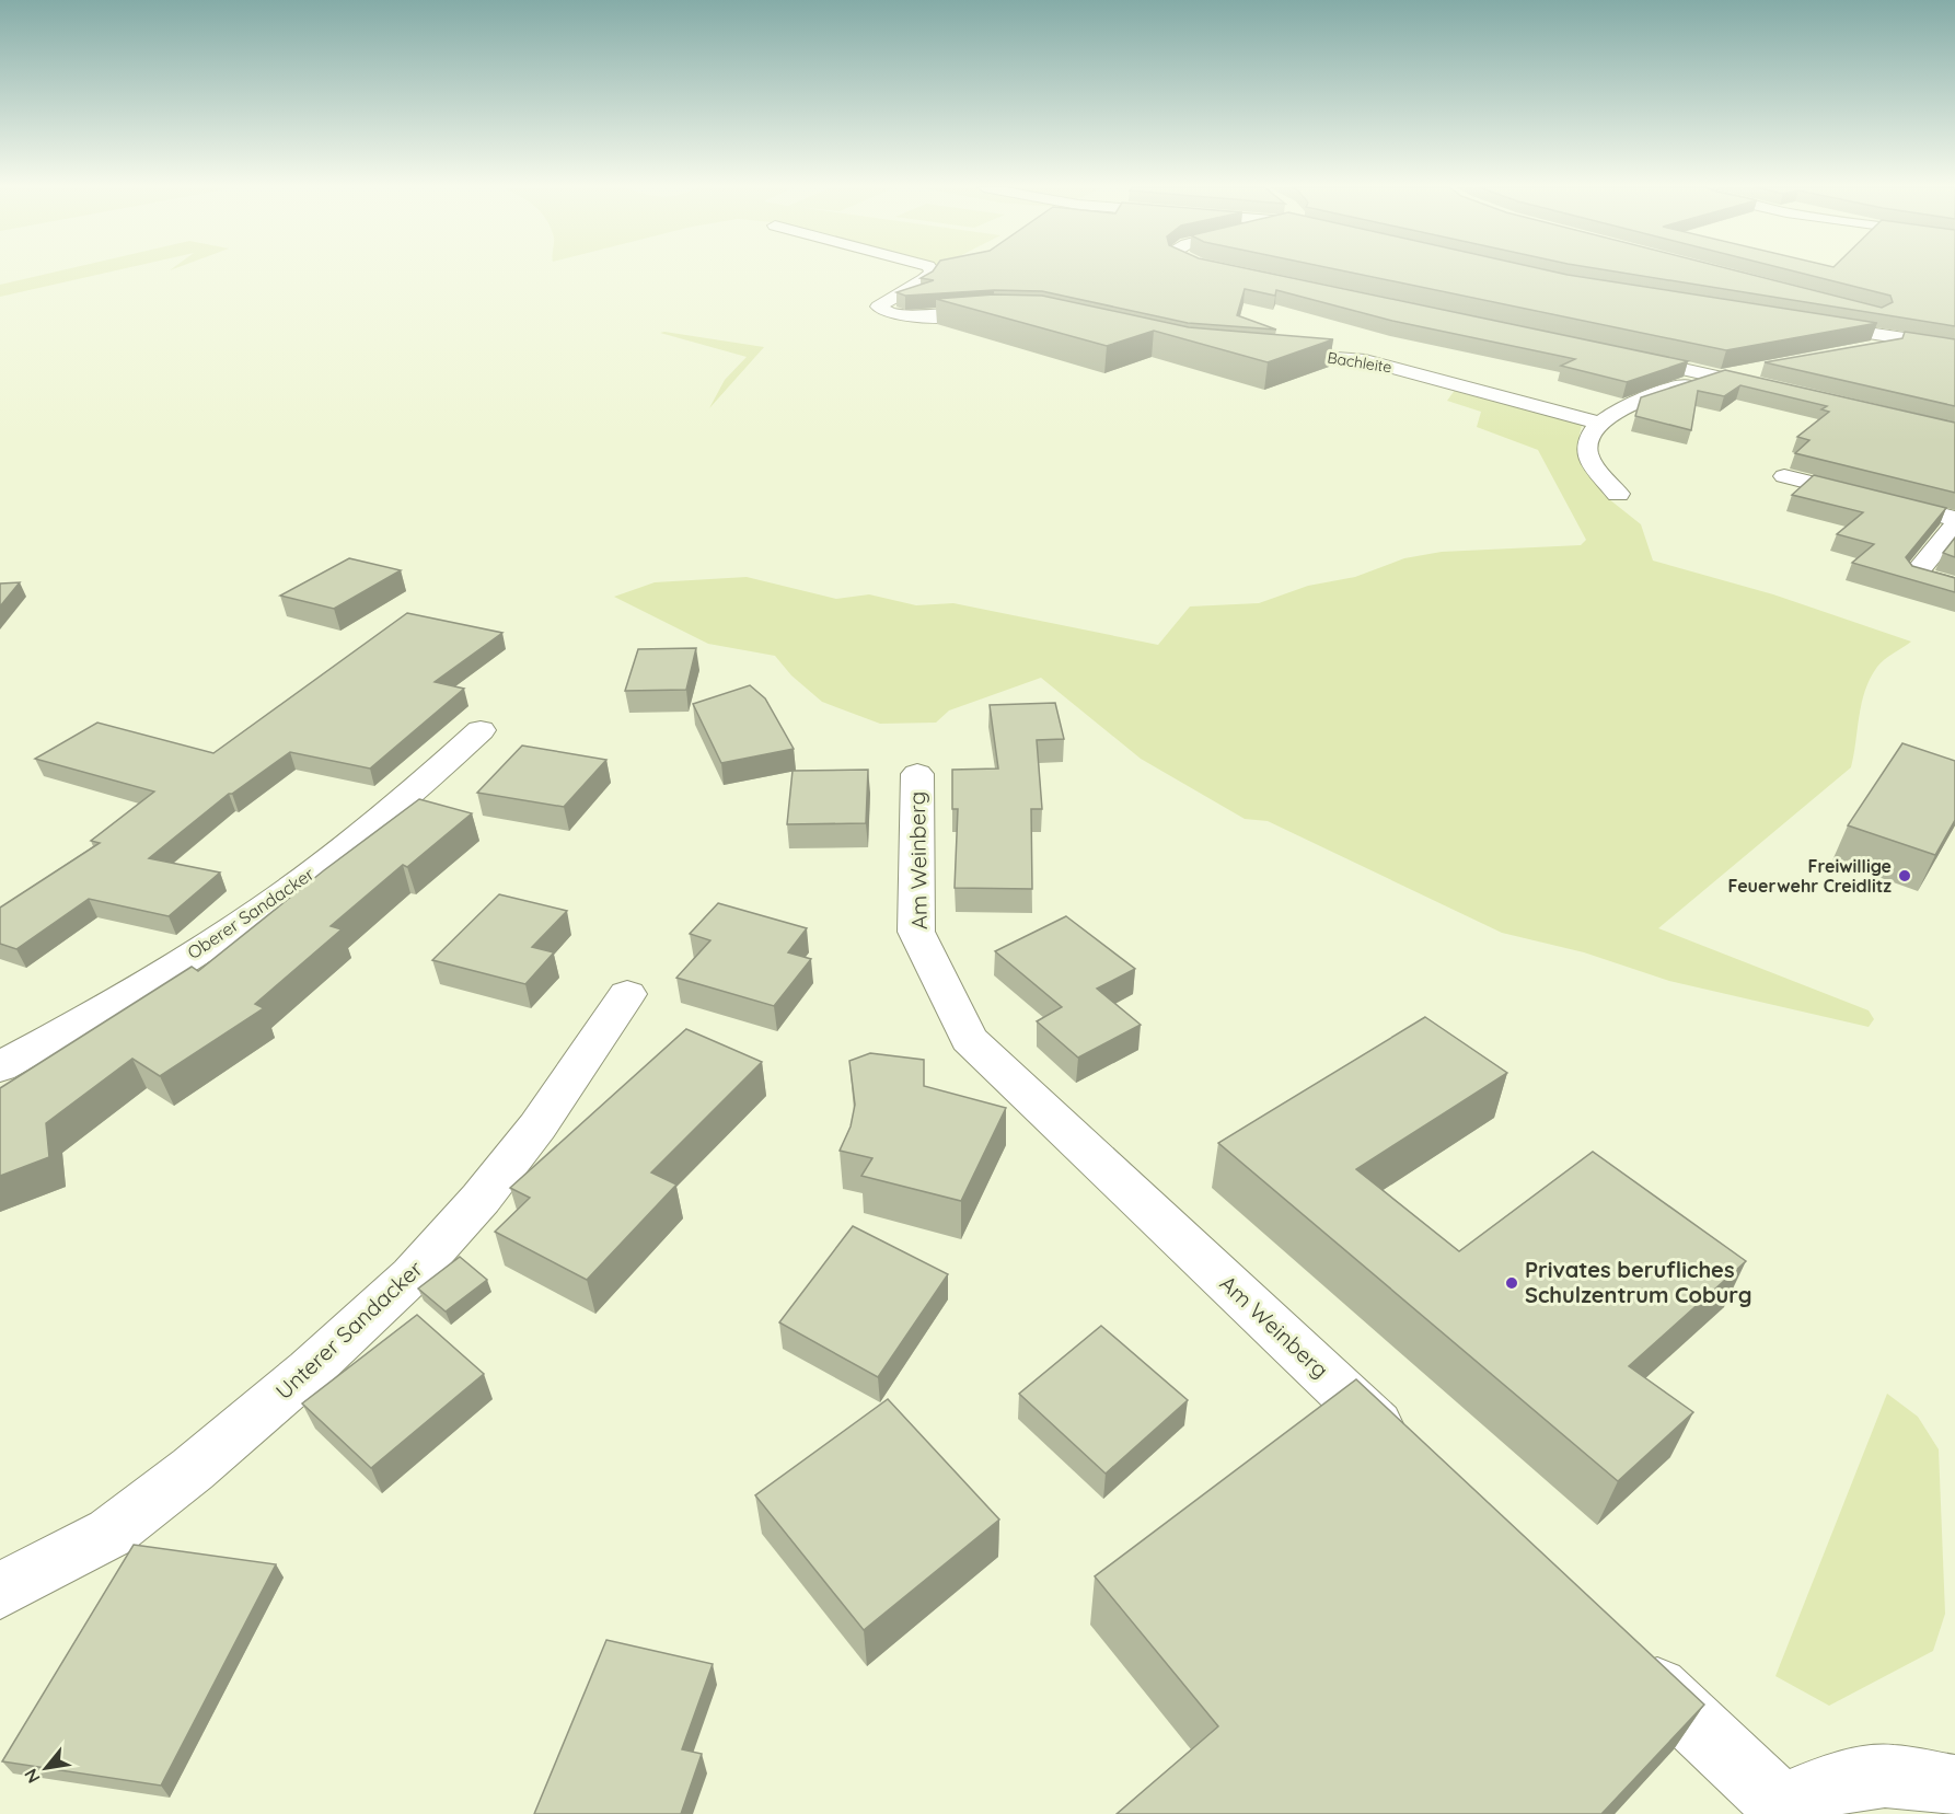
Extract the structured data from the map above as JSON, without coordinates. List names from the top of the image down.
{
  "streets": {
    "street": [
      "Bachleite",
      "Am Weinberg",
      "Oberer Sandacker",
      "Unterer Sandacker"
    ]
  },
  "places": ["Freiwillige Feuerwehr Creidlitz", "Privates berufliches Schulzentrum Coburg"],
  "north": "bottom left"
}
